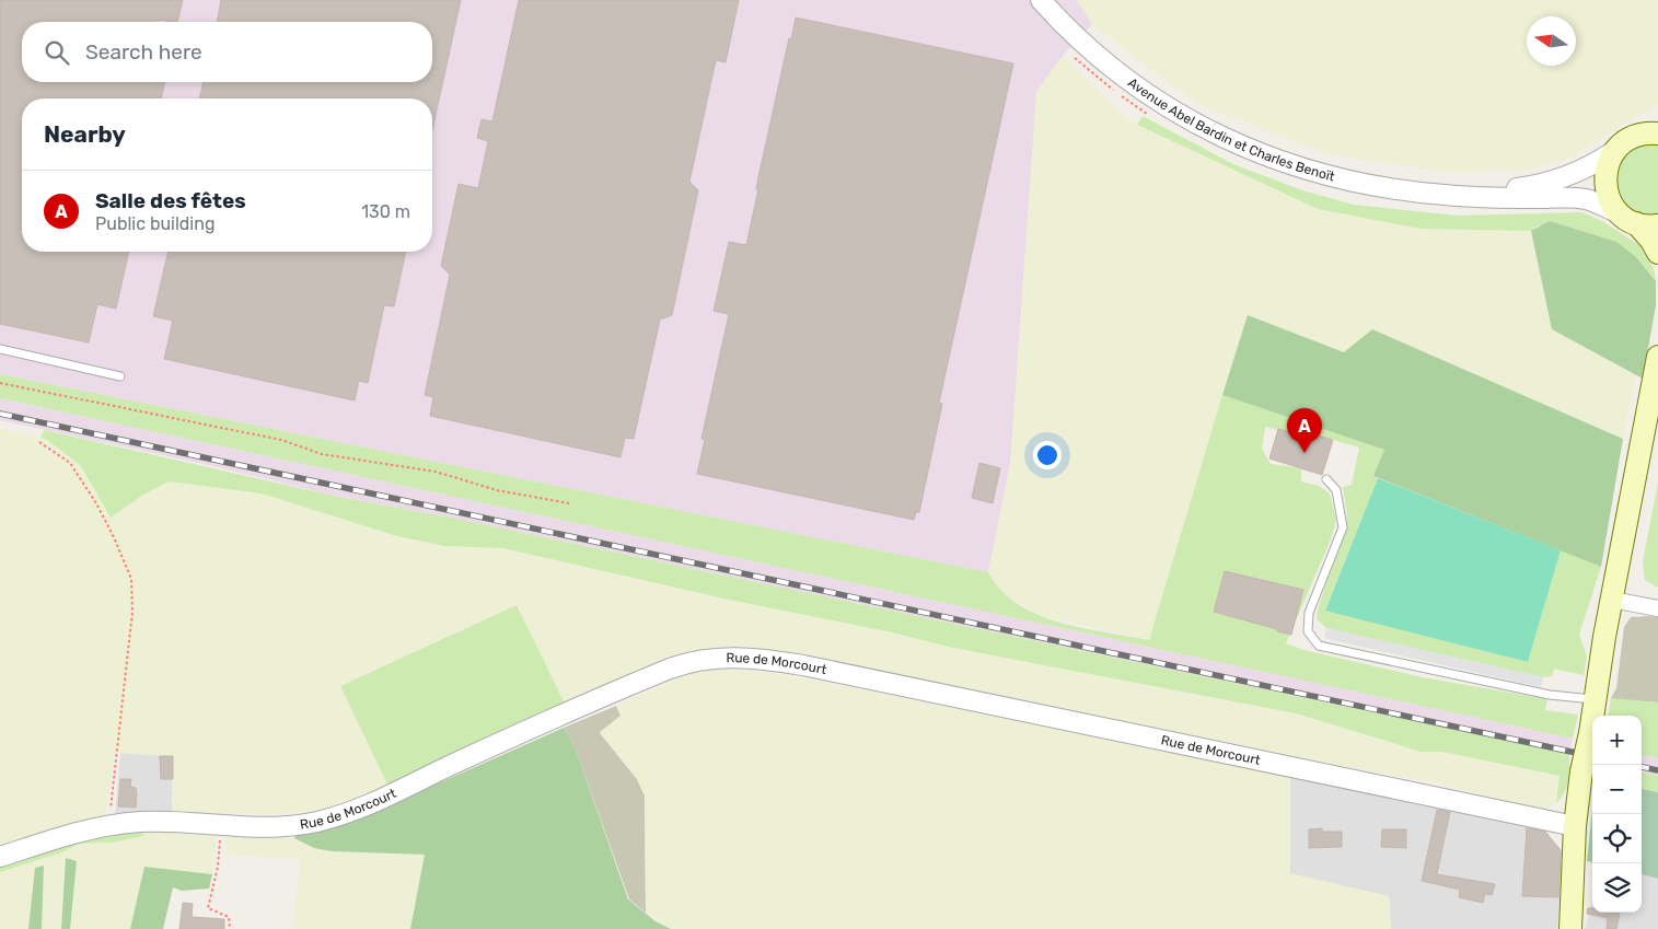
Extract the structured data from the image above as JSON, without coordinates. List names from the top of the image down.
{
  "streets": {
    "street": ["Avenue Abel Bardin et Charles Benoït", "Rue de Morcourt"]
  },
  "north": "left",
  "page": {
    "search": "Search here",
    "heading": "Nearby",
    "list": [
      {
        "mark": "A",
        "name": "Salle des fêtes",
        "note": "Public building",
        "value": "130 m"
      }
    ],
    "pins": "A",
    "map_buttons": ["+", "−"]
  }
}
